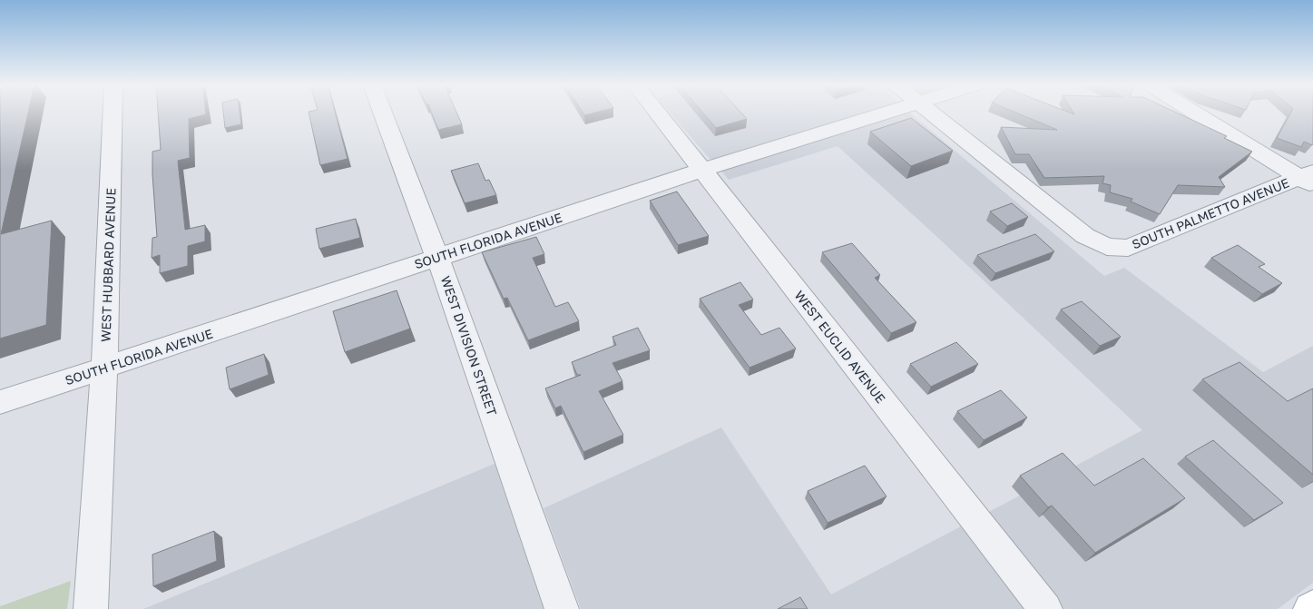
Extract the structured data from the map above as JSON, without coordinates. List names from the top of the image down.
{
  "streets": {
    "street": [
      "SOUTH PALMETTO AVENUE",
      "SOUTH FLORIDA AVENUE",
      "WEST HUBBARD AVENUE",
      "WEST DIVISION STREET",
      "WEST EUCLID AVENUE"
    ]
  },
  "crossings": [
    ["SOUTH FLORIDA AVENUE", "WEST HUBBARD AVENUE"],
    ["SOUTH FLORIDA AVENUE", "WEST DIVISION STREET"],
    ["SOUTH FLORIDA AVENUE", "WEST EUCLID AVENUE"]
  ]
}
